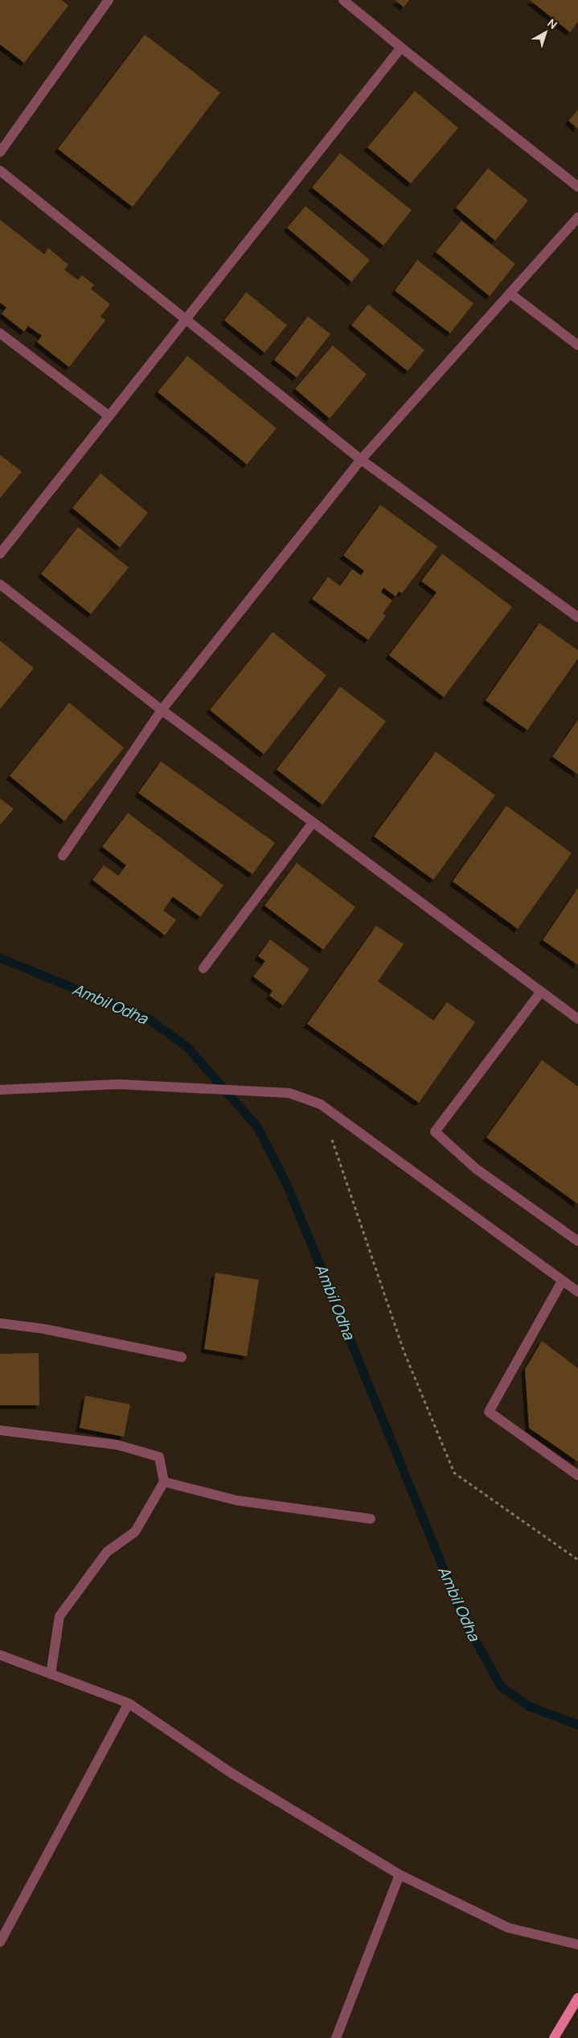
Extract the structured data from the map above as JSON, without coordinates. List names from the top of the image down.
{
  "water": ["Ambil Odha"],
  "north": "top right"
}
